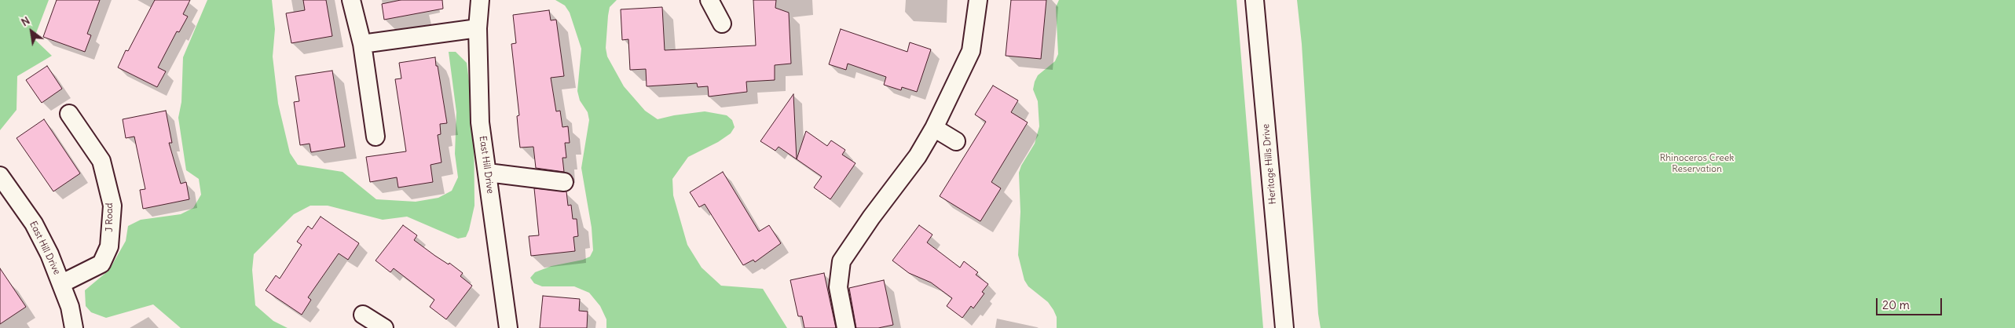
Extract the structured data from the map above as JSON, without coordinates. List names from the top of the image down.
{
  "streets": {
    "street": ["Heritage Hills Drive", "East Hill Drive", "J Road"]
  },
  "crossings": [
    ["East Hill Drive", "J Road"]
  ],
  "parks": ["Rhinoceros Creek Reservation"],
  "scale_bar": "20 m",
  "north": "top left"
}
